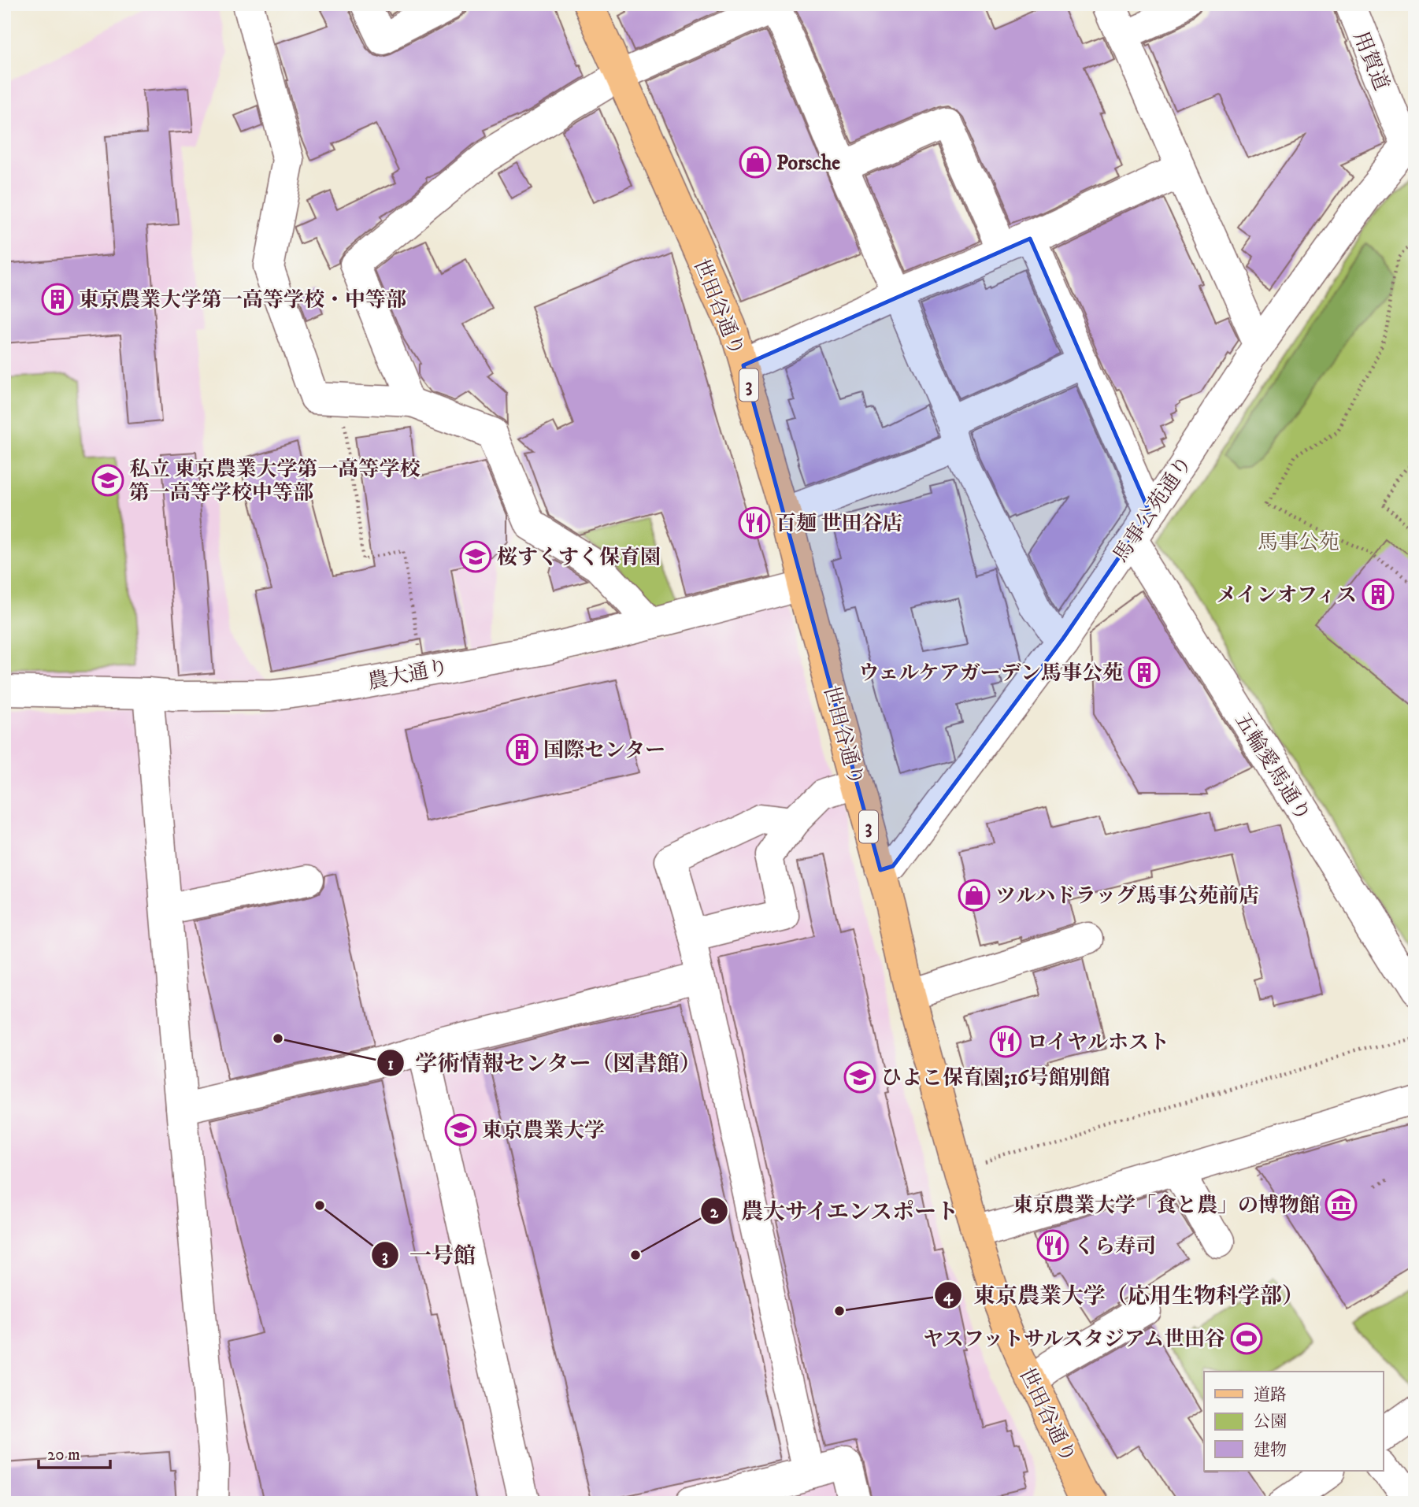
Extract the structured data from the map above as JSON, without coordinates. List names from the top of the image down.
{
  "streets": {
    "main road": ["世田谷通り", "3"],
    "street": [
      "用賀道",
      "馬事公苑通り",
      "農大通り",
      "五輪愛馬通り"
    ]
  },
  "crossings": [
    ["用賀道", "馬事公苑通り"],
    ["世田谷通り", "馬事公苑通り"],
    ["世田谷通り", "農大通り"],
    ["馬事公苑通り", "五輪愛馬通り"]
  ],
  "parks": ["馬事公苑"],
  "places": {
    "shop": ["Porsche", "ツルハドラッグ馬事公苑前店"],
    "building": [
      "東京農業大学第一高等学校・中等部",
      "メインオフィス",
      "ウェルケアガーデン馬事公苑",
      "国際センター"
    ],
    "school or university": [
      "私立 東京農業大学第一高等学校 第一高等学校中等部",
      "桜すくすく保育園",
      "ひよこ保育園;16号館別館",
      "東京農業大学"
    ],
    "restaurant": ["百麺 世田谷店", "ロイヤルホスト", "くら寿司"],
    "other": [
      "学術情報センター（図書館）",
      "一号館",
      "農大サイエンスポート",
      "東京農業大学（応用生物科学部）"
    ],
    "museum": ["東京農業大学「食と農」の博物館"],
    "sports": ["ヤスフットサルスタジアム世田谷"]
  },
  "legend": ["道路", "公園", "建物"],
  "scale_bar": "20 m"
}
